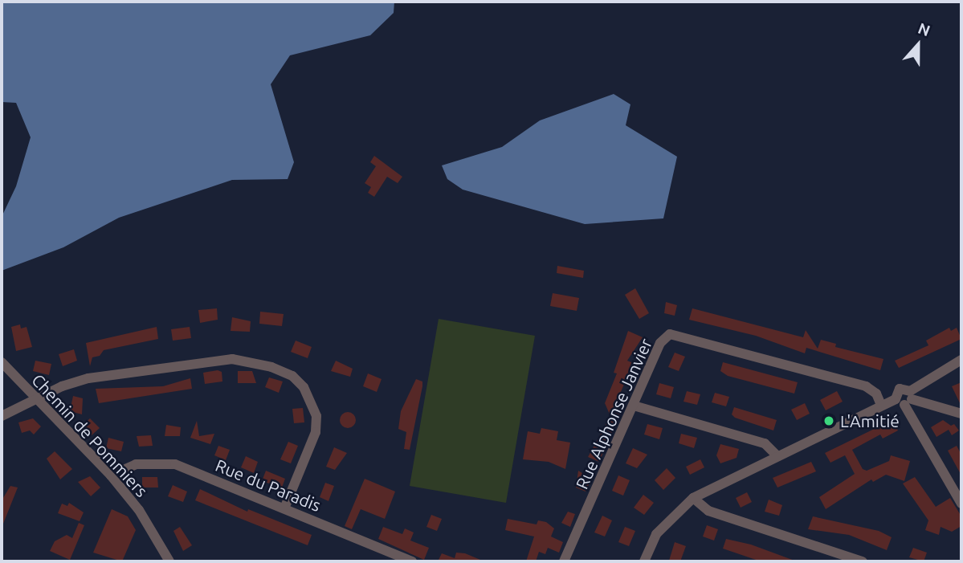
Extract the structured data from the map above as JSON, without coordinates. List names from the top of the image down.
{
  "streets": {
    "street": ["Rue Alphonse Janvier", "Chemin de Pommiers", "Rue du Paradis"]
  },
  "crossings": [
    ["Chemin de Pommiers", "Rue du Paradis"]
  ],
  "places": ["L'Amitié"],
  "north": "top"
}
